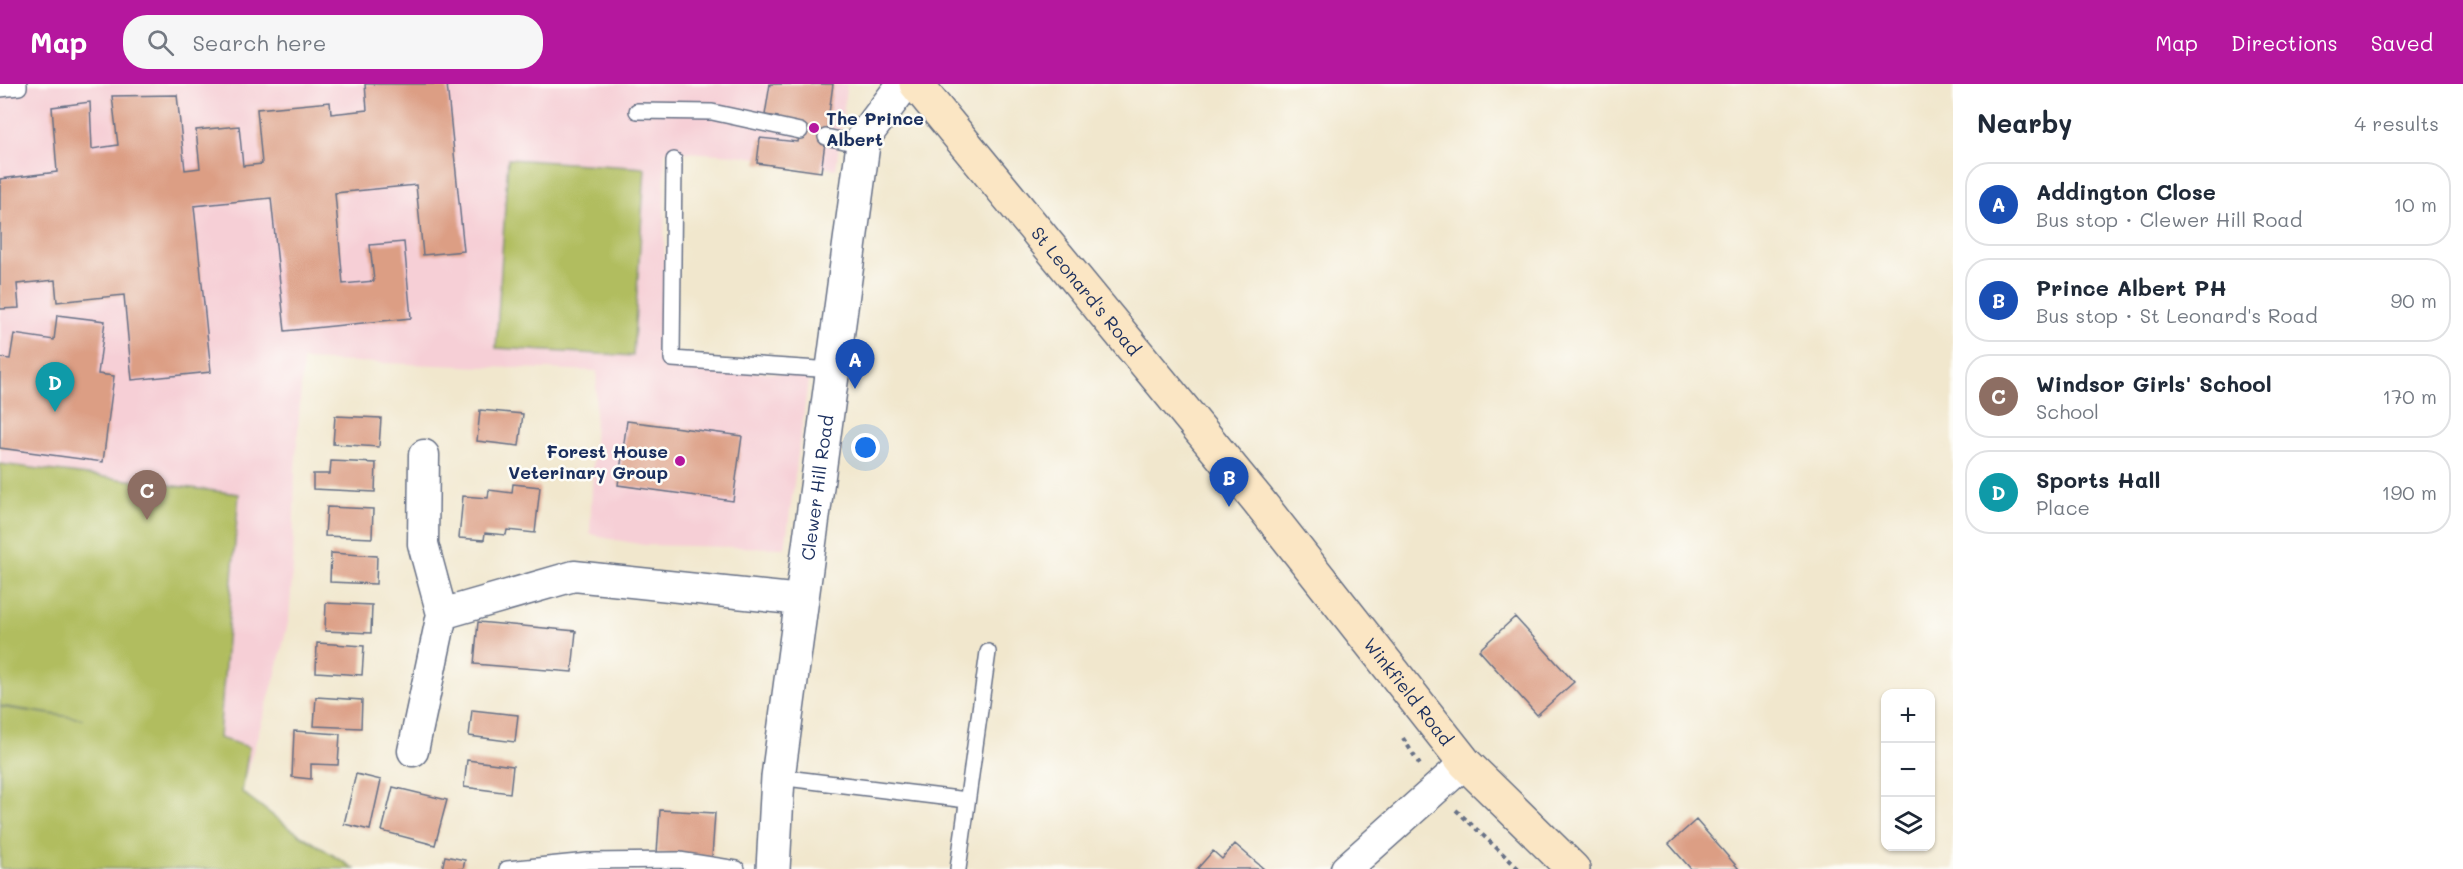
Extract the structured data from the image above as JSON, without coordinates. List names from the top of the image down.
{
  "streets": {
    "main road": ["St Leonard's Road", "Winkfield Road"],
    "street": ["Clewer Hill Road"]
  },
  "crossings": [
    ["St Leonard's Road", "Winkfield Road"]
  ],
  "places": ["The Prince Albert", "Forest House Veterinary Group"],
  "page": {
    "header": "Map",
    "search": "Search here",
    "nav": ["Map", "Directions", "Saved"],
    "heading": ["Nearby", "4 results"],
    "list": [
      {
        "mark": "A",
        "name": "Addington Close",
        "note": "Bus stop · Clewer Hill Road",
        "value": "10 m"
      },
      {
        "mark": "B",
        "name": "Prince Albert PH",
        "note": "Bus stop · St Leonard's Road",
        "value": "90 m"
      },
      {
        "mark": "C",
        "name": "Windsor Girls' School",
        "note": "School",
        "value": "170 m"
      },
      {
        "mark": "D",
        "name": "Sports Hall",
        "note": "Place",
        "value": "190 m"
      }
    ],
    "pins": [
      "A",
      "D",
      "B",
      "C"
    ],
    "map_buttons": ["+", "−"]
  }
}
